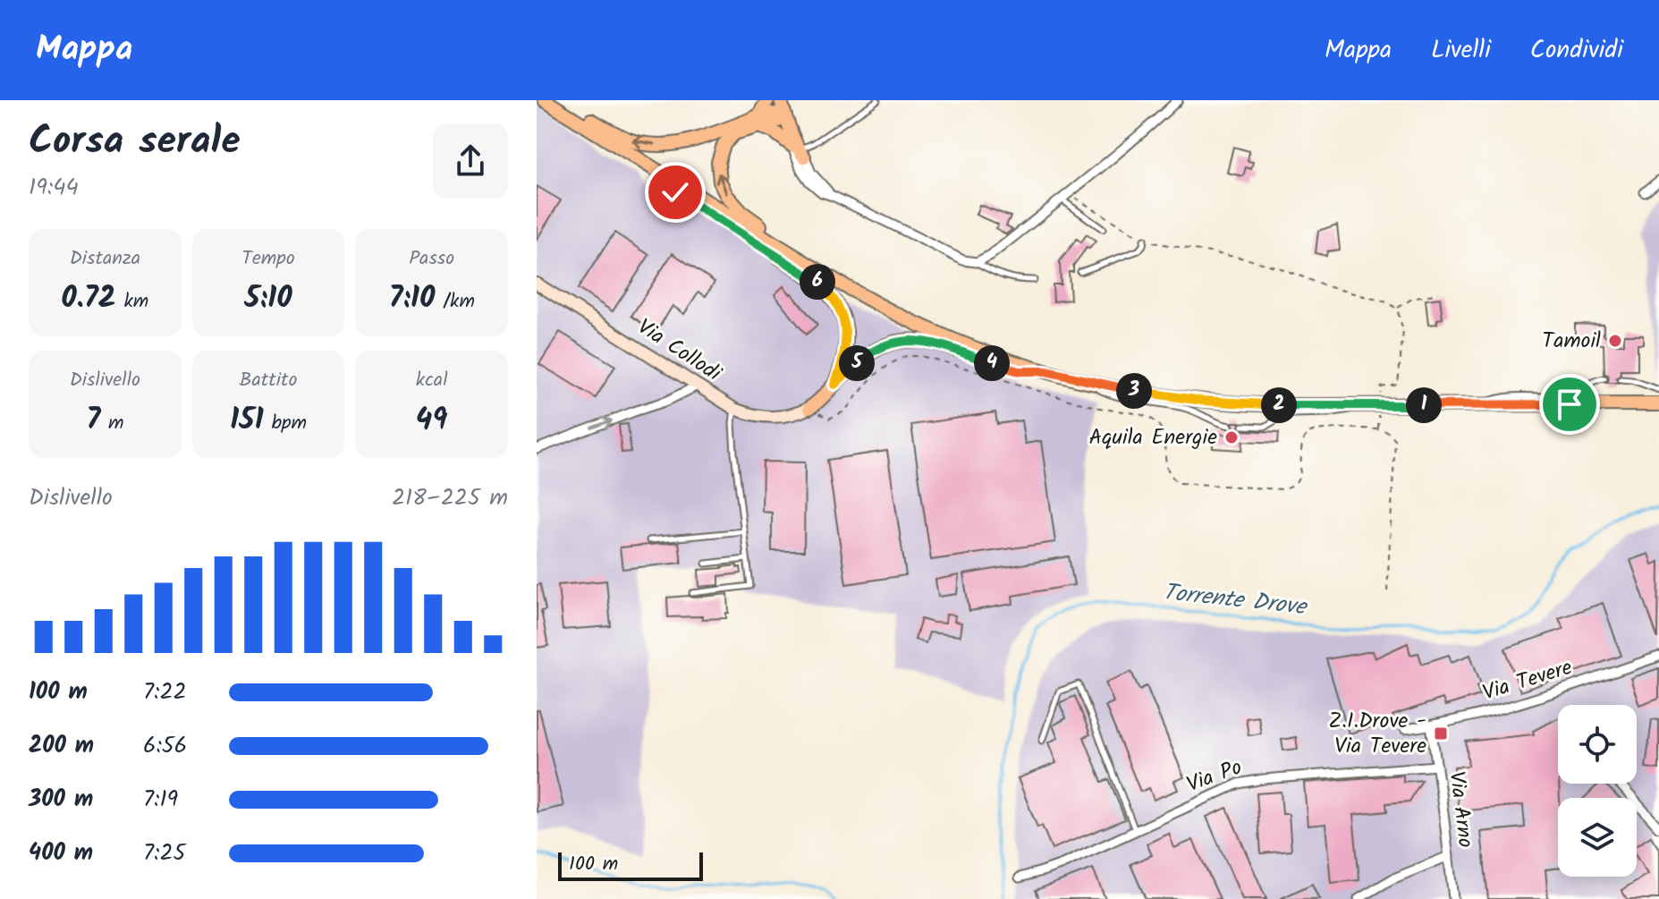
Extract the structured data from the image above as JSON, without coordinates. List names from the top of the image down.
{
  "streets": {
    "street": [
      "Via Collodi",
      "Via Tevere",
      "Via Po",
      "Via Arno"
    ]
  },
  "crossings": [
    ["Via Tevere", "Via Arno"],
    ["Via Po", "Via Arno"]
  ],
  "water": ["Torrente Drove"],
  "places": {
    "other": ["Tamoil", "Aquila Energie"],
    "transit": ["Z.I.Drove - Via Tevere"]
  },
  "scale_bar": "100 m",
  "page": {
    "header": "Mappa",
    "nav": ["Mappa", "Livelli", "Condividi"],
    "heading": ["Corsa serale", "19:44"],
    "stats": [
      ["Distanza", "0.72 km"],
      ["Tempo", "5:10"],
      ["Passo", "7:10 /km"],
      ["Dislivello", "7 m"],
      ["Battito", "151 bpm"],
      ["kcal", "49"]
    ],
    "pins": [
      "6",
      "4",
      "5",
      "3",
      "1",
      "2"
    ],
    "chart": ["Dislivello", "218–225 m"],
    "list": [
      {
        "name": "100 m",
        "note": "7:22"
      },
      {
        "name": "200 m",
        "note": "6:56"
      },
      {
        "name": "300 m",
        "note": "7:19"
      },
      {
        "name": "400 m",
        "note": "7:25"
      }
    ],
    "scale": "100 m"
  }
}
